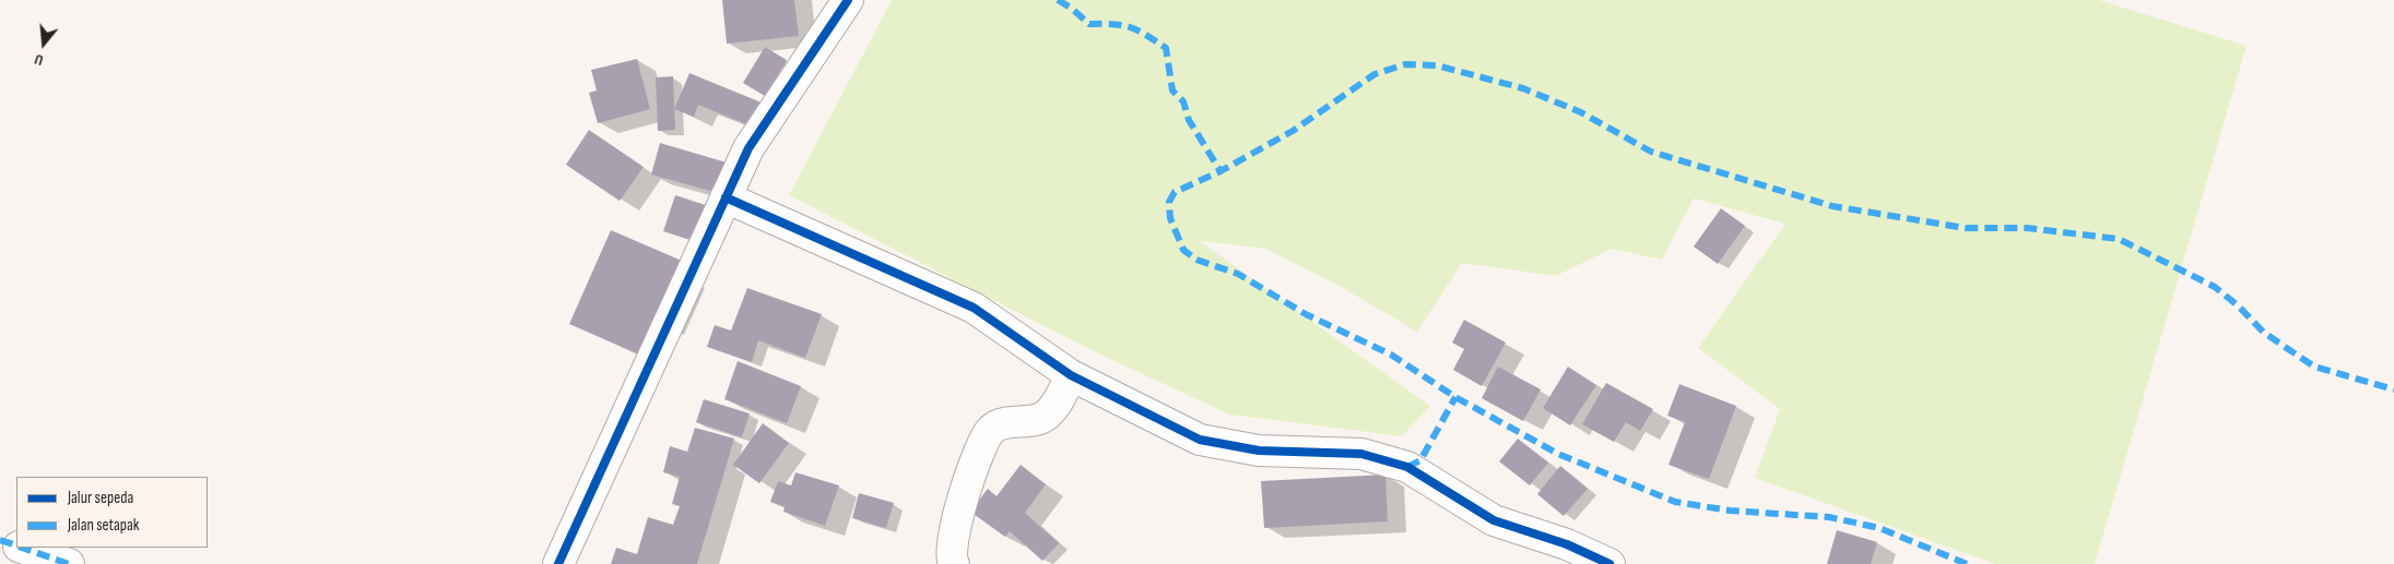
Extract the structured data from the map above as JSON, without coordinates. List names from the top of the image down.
{
  "legend": ["Jalur sepeda", "Jalan setapak"],
  "north": "bottom"
}
